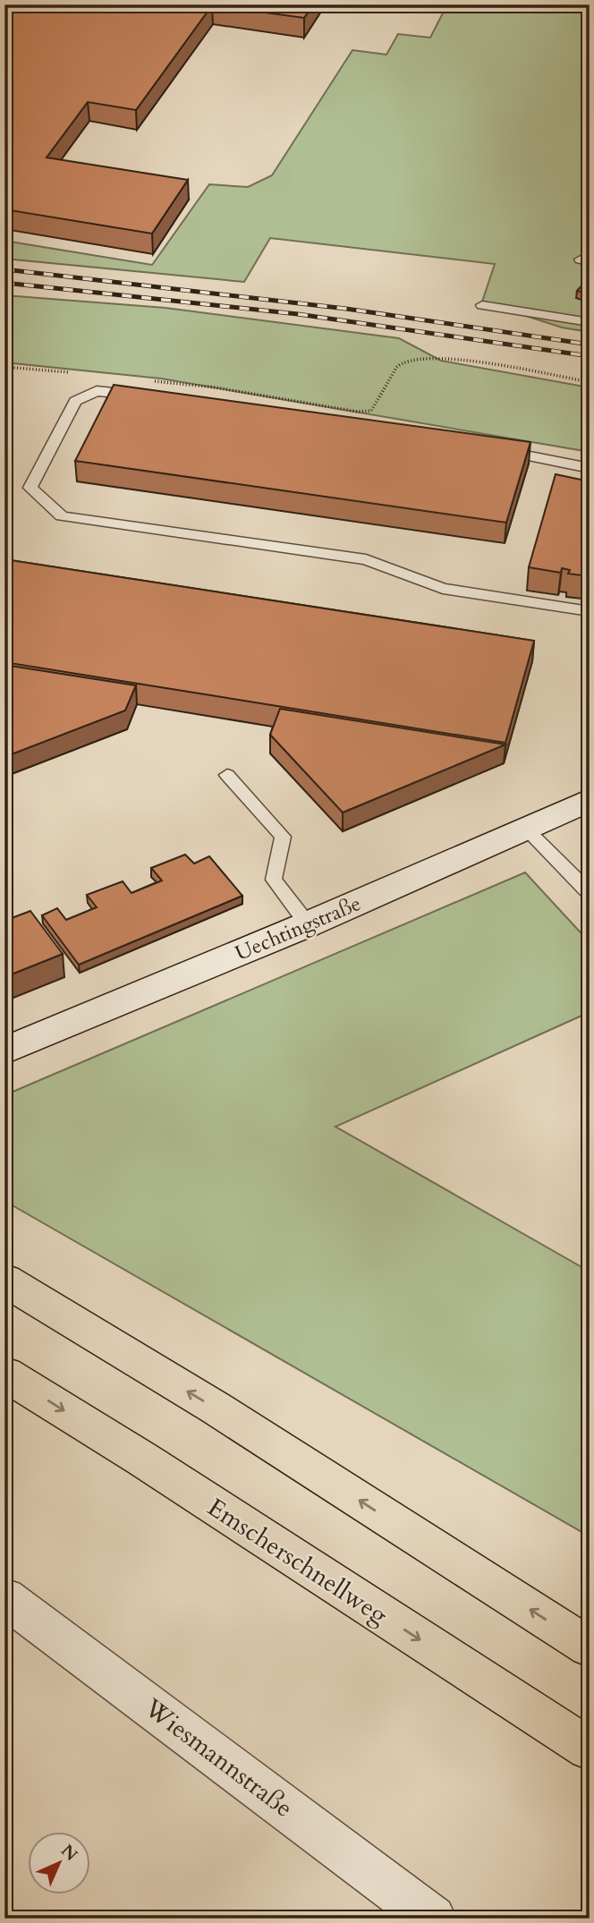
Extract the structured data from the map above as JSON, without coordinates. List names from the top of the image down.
{
  "streets": {
    "highway": ["Emscherschnellweg"],
    "street": ["Uechtingstraße", "Wiesmannstraße"]
  },
  "north": "top right"
}
